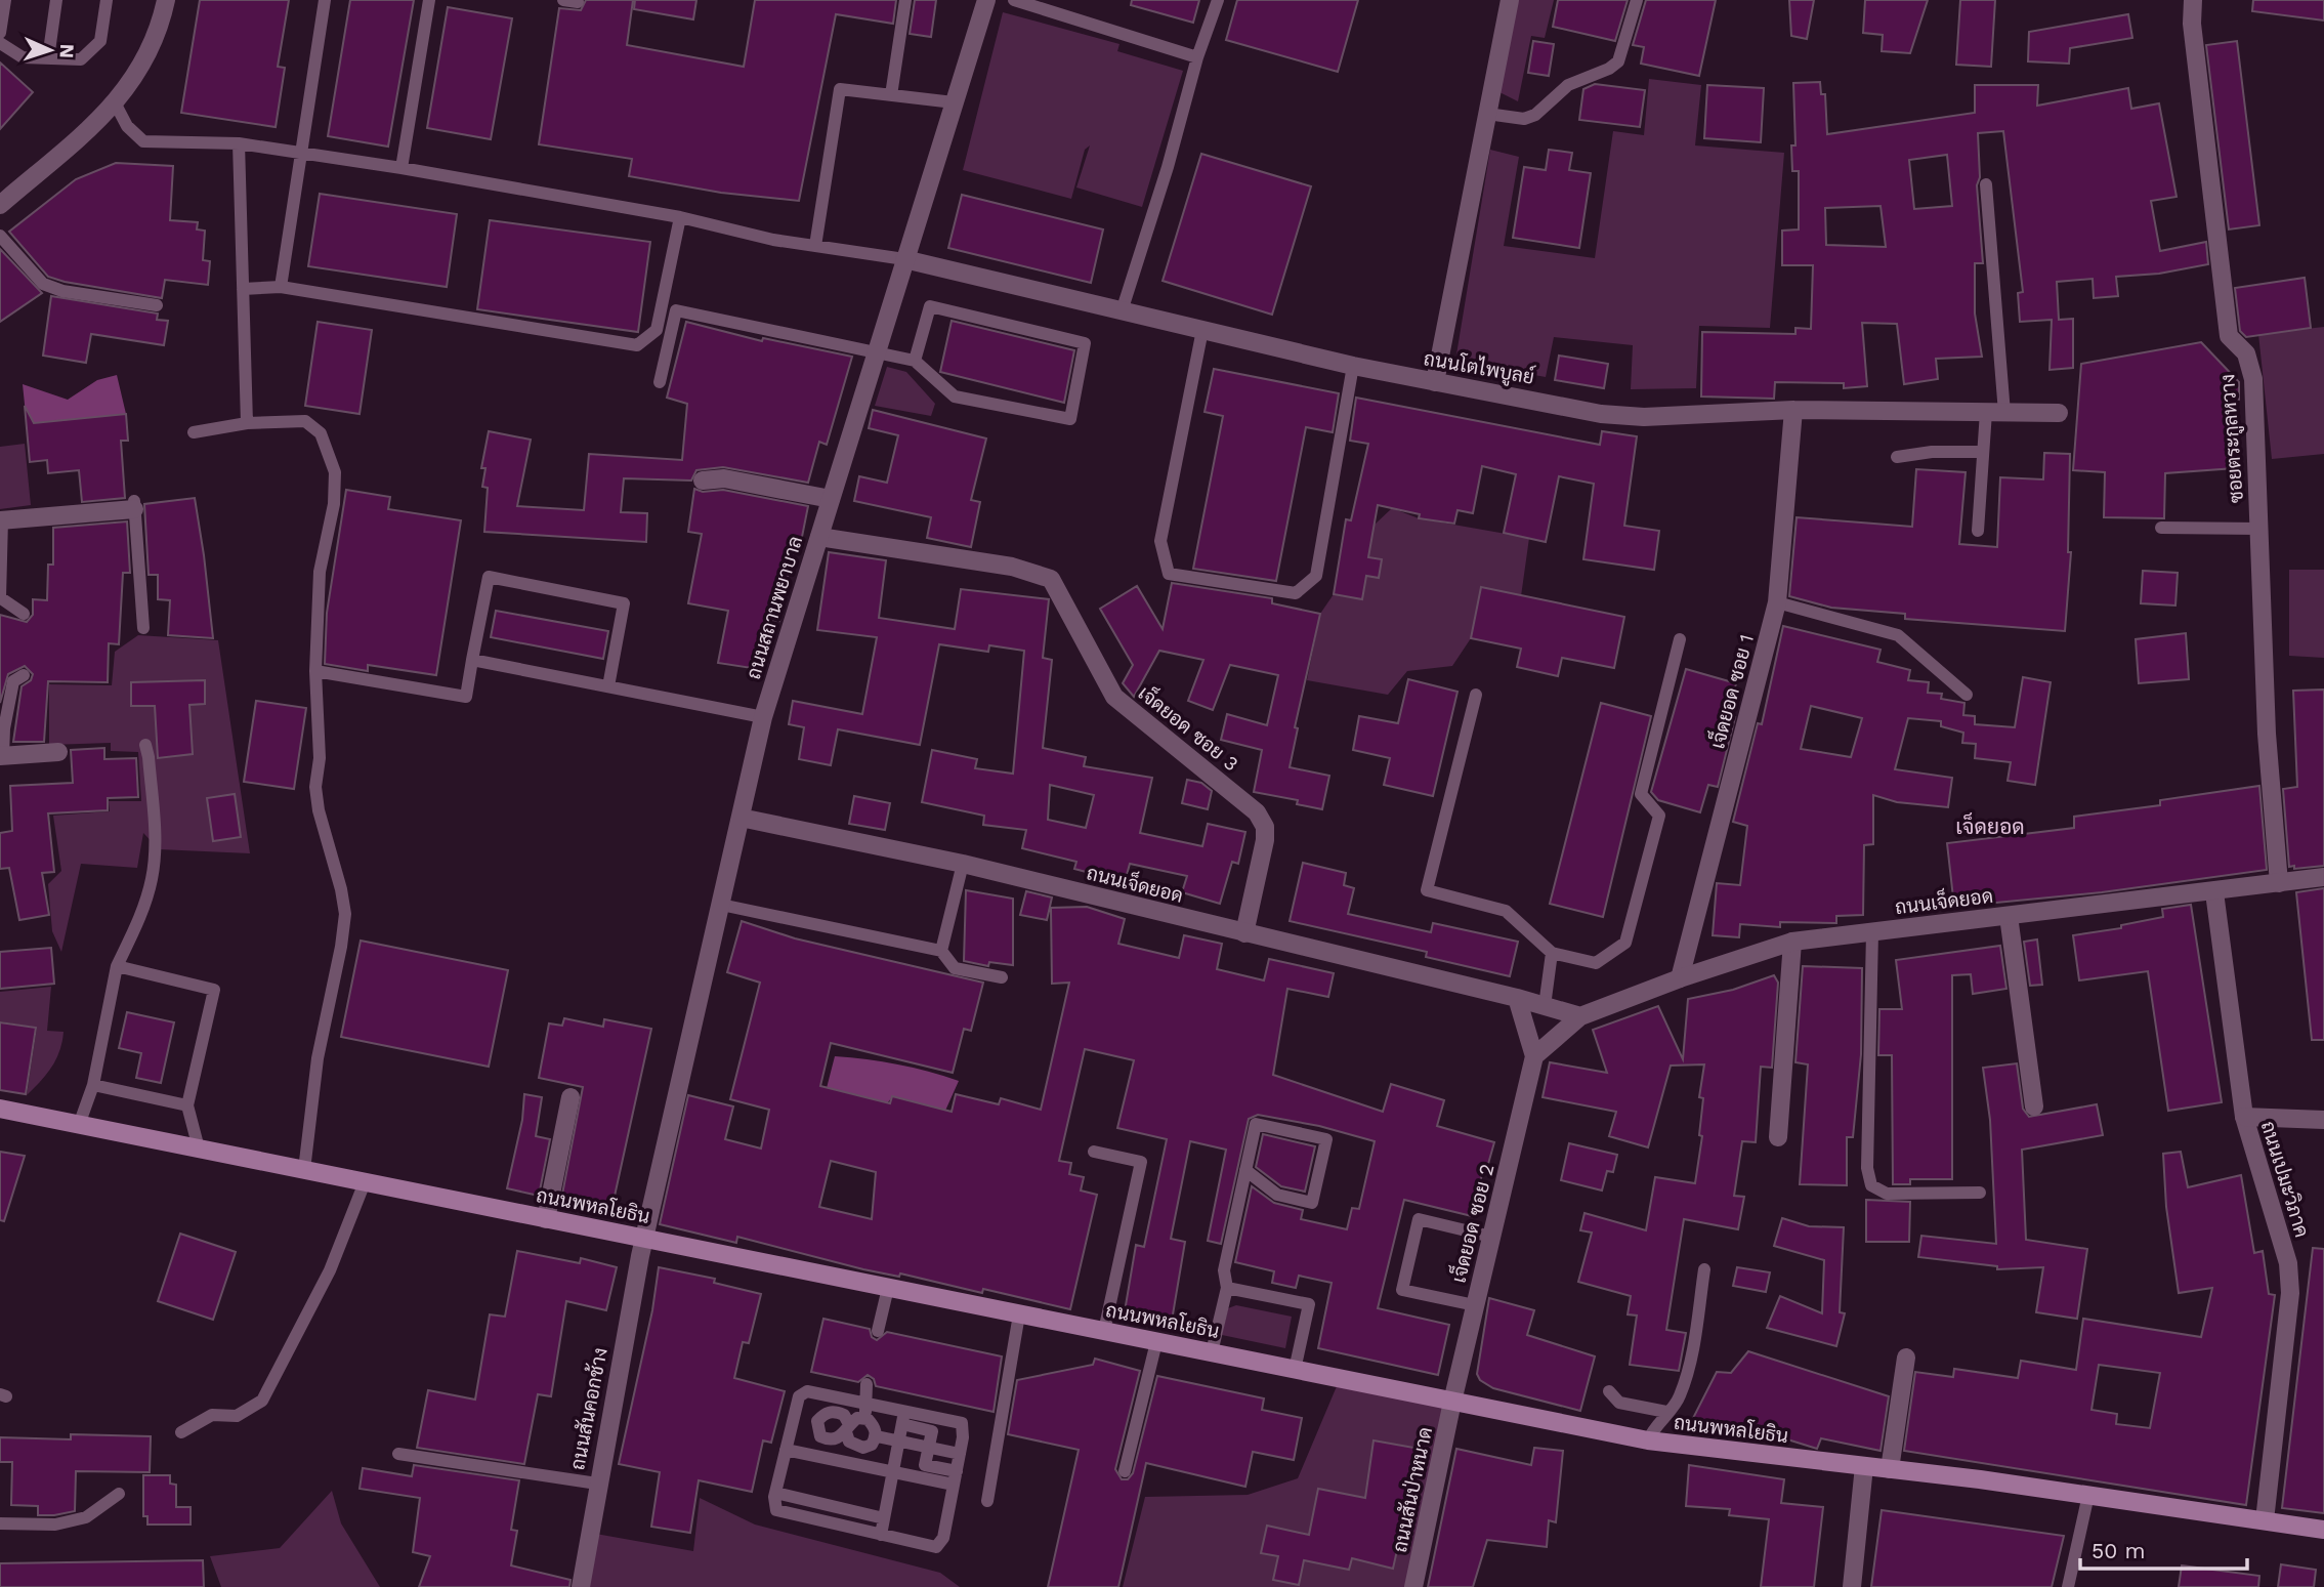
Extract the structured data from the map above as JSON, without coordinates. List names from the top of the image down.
{
  "streets": {
    "main road": ["ถนนพหลโยธิน"],
    "street": [
      "ถนนโตไพบูลย์",
      "ซอยตระกูลหวาง",
      "ถนนสถานพยาบาล",
      "เจ็ดยอด ซอย 1",
      "เจ็ดยอด ซอย 3",
      "ถนนเจ็ดยอด",
      "ถนนเปมะวิภาค",
      "เจ็ดยอด ซอย 2",
      "ถนนสันคอกช้าง",
      "ถนนสันป่าหนาด"
    ]
  },
  "crossings": [
    ["ถนนโตไพบูลย์", "ถนนสถานพยาบาล"],
    ["ถนนโตไพบูลย์", "เจ็ดยอด ซอย 1"],
    ["ซอยตระกูลหวาง", "ถนนเจ็ดยอด"],
    ["ถนนสถานพยาบาล", "เจ็ดยอด ซอย 3"],
    ["ถนนสถานพยาบาล", "ถนนเจ็ดยอด"],
    ["ถนนสถานพยาบาล", "ถนนพหลโยธิน"],
    ["ถนนสถานพยาบาล", "ถนนสันคอกช้าง"],
    ["เจ็ดยอด ซอย 1", "ถนนเจ็ดยอด"],
    ["เจ็ดยอด ซอย 3", "ถนนเจ็ดยอด"],
    ["ถนนเจ็ดยอด", "ถนนเปมะวิภาค"],
    ["ถนนเจ็ดยอด", "เจ็ดยอด ซอย 2"],
    ["ถนนเปมะวิภาค", "ถนนพหลโยธิน"],
    ["ถนนพหลโยธิน", "เจ็ดยอด ซอย 2"],
    ["ถนนพหลโยธิน", "ถนนสันคอกช้าง"],
    ["ถนนพหลโยธิน", "ถนนสันป่าหนาด"],
    ["เจ็ดยอด ซอย 2", "ถนนสันป่าหนาด"]
  ],
  "districts": ["เจ็ดยอด"],
  "scale_bar": "50 m",
  "north": "right"
}
